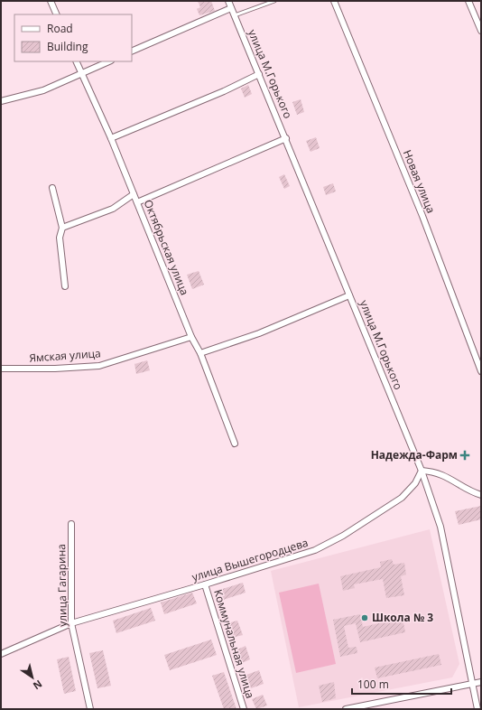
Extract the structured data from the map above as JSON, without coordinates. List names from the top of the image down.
{
  "streets": {
    "street": [
      "улица М.Горького",
      "Новая улица",
      "Октябрьская улица",
      "Ямская улица",
      "улица Вышегородцева",
      "улица Гагарина",
      "Коммунальная улица"
    ]
  },
  "crossings": [
    ["улица М.Горького", "улица Вышегородцева"],
    ["Октябрьская улица", "Ямская улица"],
    ["улица Вышегородцева", "улица Гагарина"],
    ["улица Вышегородцева", "Коммунальная улица"]
  ],
  "places": {
    "health": ["Надежда-Фарм"],
    "other": ["Школа № 3"]
  },
  "legend": ["Road", "Building"],
  "scale_bar": "100 m",
  "north": "bottom right"
}
